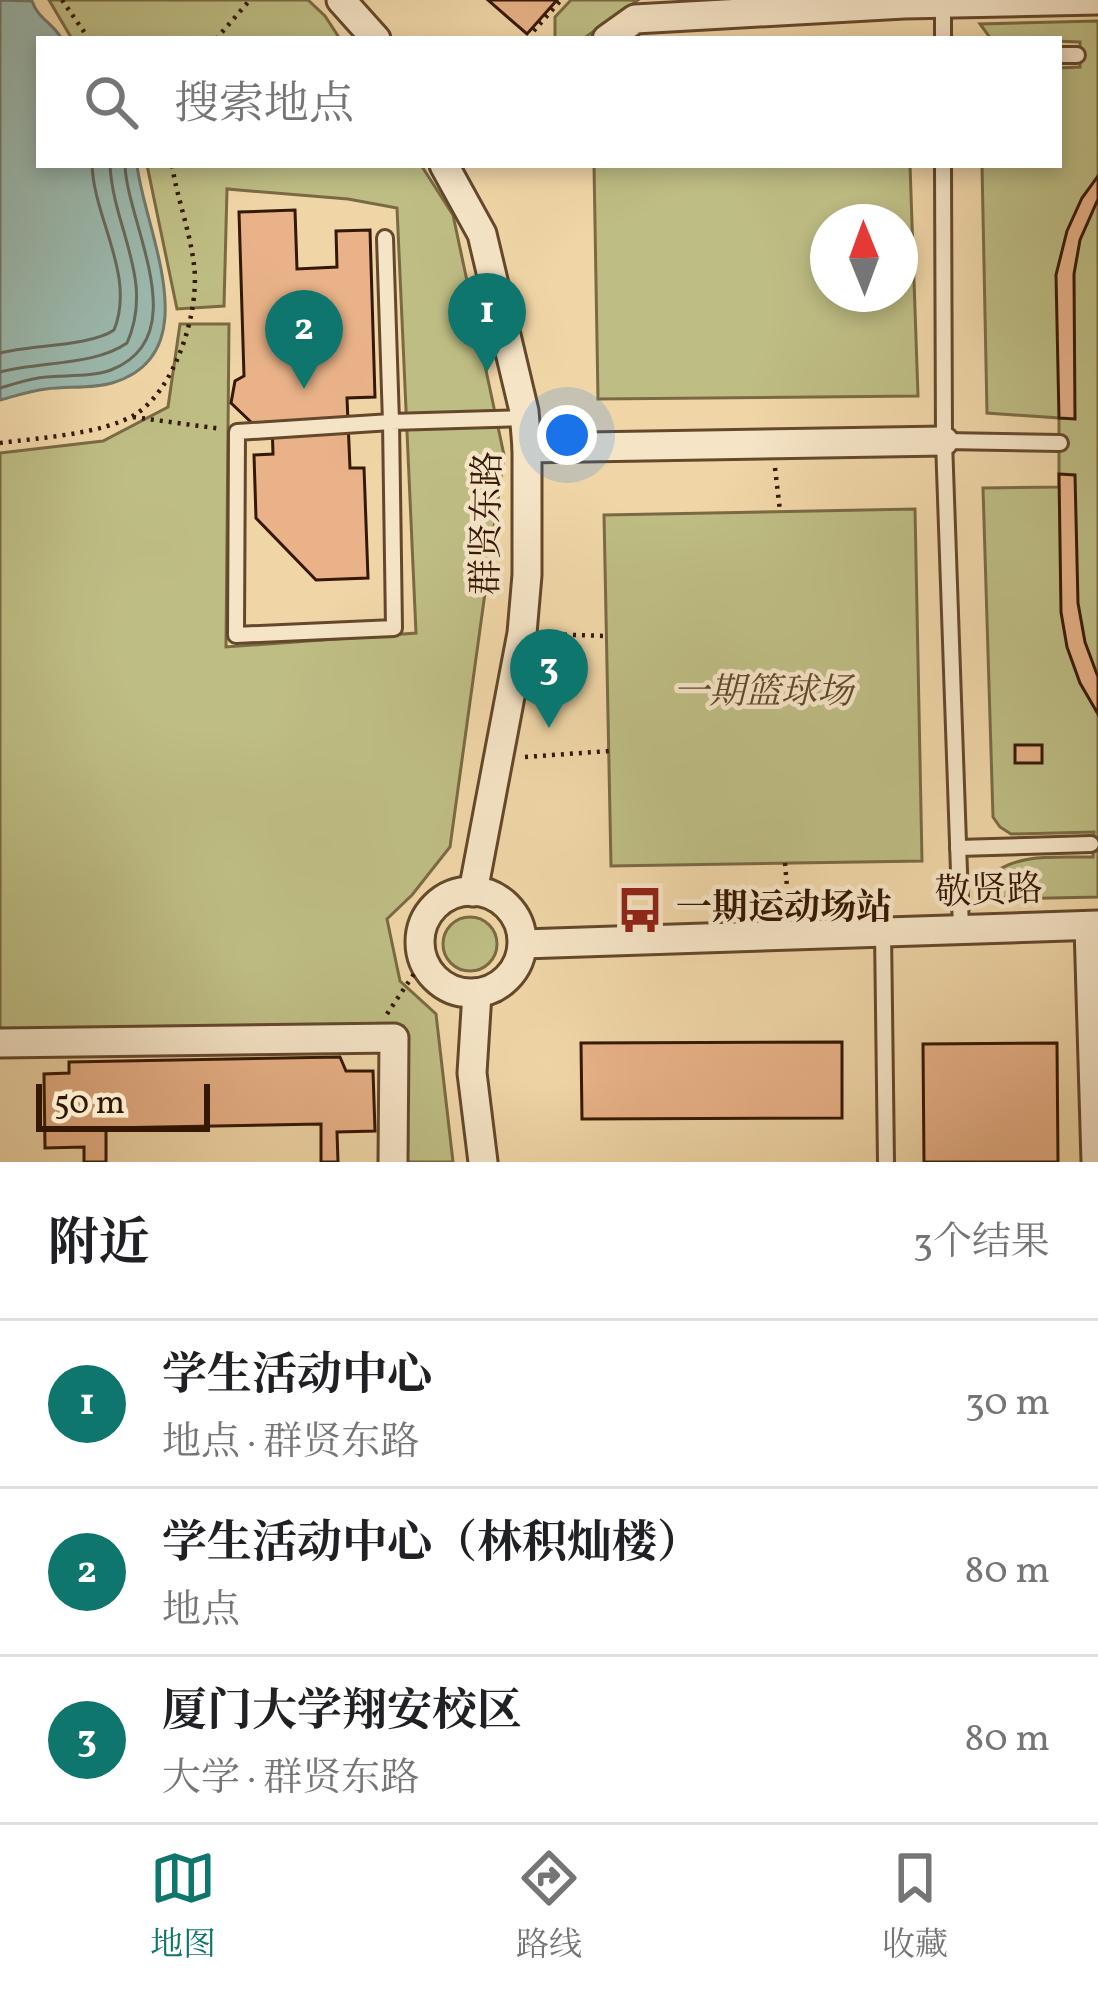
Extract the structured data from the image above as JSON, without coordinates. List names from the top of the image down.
{
  "streets": {
    "street": ["群贤东路", "敬贤路"]
  },
  "crossings": [
    ["群贤东路", "敬贤路"]
  ],
  "parks": ["一期篮球场"],
  "places": {
    "bus stop": ["一期运动场站"]
  },
  "scale_bar": "50 m",
  "north": "top",
  "page": {
    "search": "搜索地点",
    "pins": ["1", "2", "3"],
    "scale": "50 m",
    "heading": ["附近", "3个结果"],
    "list": [
      {
        "mark": "1",
        "name": "学生活动中心",
        "note": "地点 · 群贤东路",
        "value": "30 m"
      },
      {
        "mark": "2",
        "name": "学生活动中心（林积灿楼）",
        "note": "地点",
        "value": "80 m"
      },
      {
        "mark": "3",
        "name": "厦门大学翔安校区",
        "note": "大学 · 群贤东路",
        "value": "80 m"
      }
    ],
    "nav": ["地图", "路线", "收藏"]
  }
}
